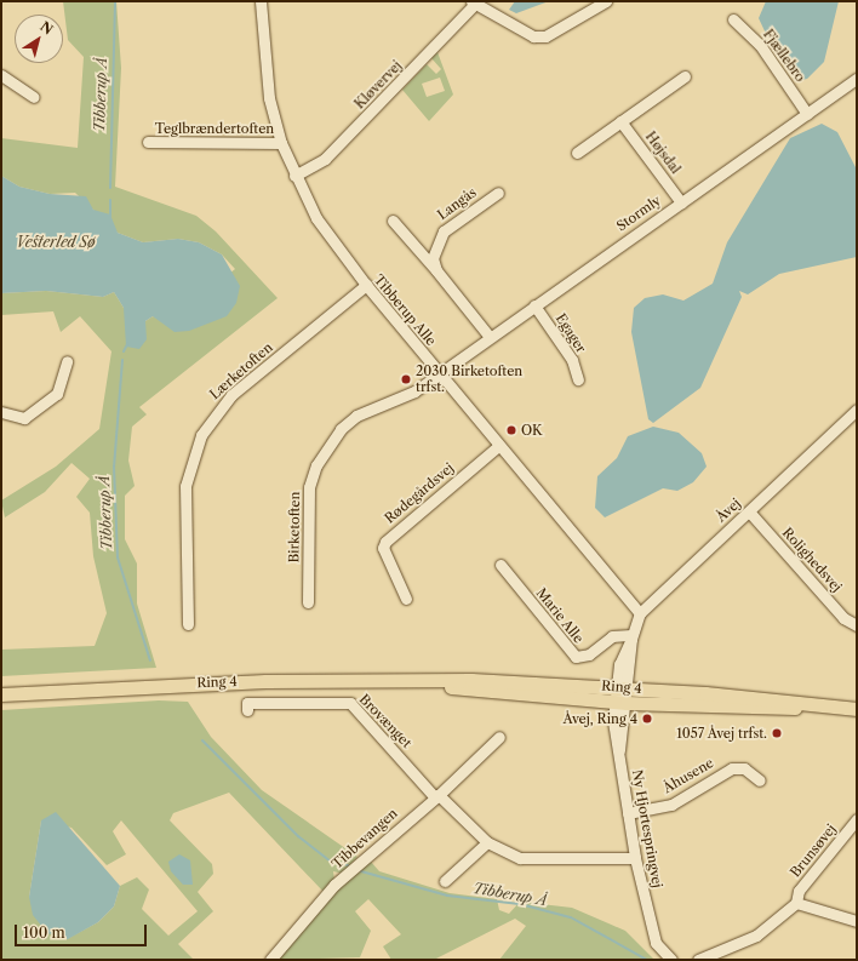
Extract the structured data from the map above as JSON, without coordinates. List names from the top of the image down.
{
  "streets": {
    "main road": ["Ring 4"],
    "street": [
      "Fjællebro",
      "Kløvervej",
      "Teglbrændertoften",
      "Højsdal",
      "Langås",
      "Stormly",
      "Tibberup Alle",
      "Egager",
      "Lærketoften",
      "Rødegårdsvej",
      "Åvej",
      "Birketoften",
      "Rolighedsvej",
      "Marie Alle",
      "Brovænget",
      "Åhusene",
      "Ny Hjortespringvej",
      "Tibbevangen",
      "Brunsøvej"
    ]
  },
  "crossings": [
    ["Fjællebro", "Stormly"],
    ["Kløvervej", "Tibberup Alle"],
    ["Teglbrændertoften", "Tibberup Alle"],
    ["Højsdal", "Stormly"],
    ["Stormly", "Tibberup Alle"],
    ["Stormly", "Egager"],
    ["Stormly", "Birketoften"],
    ["Tibberup Alle", "Lærketoften"],
    ["Tibberup Alle", "Rødegårdsvej"],
    ["Tibberup Alle", "Åvej"],
    ["Tibberup Alle", "Birketoften"],
    ["Åvej", "Rolighedsvej"],
    ["Åvej", "Marie Alle"],
    ["Åvej", "Ring 4"],
    ["Åvej", "Ny Hjortespringvej"],
    ["Ring 4", "Ny Hjortespringvej"],
    ["Brovænget", "Tibbevangen"],
    ["Åhusene", "Ny Hjortespringvej"]
  ],
  "water": ["Tibberup Å", "Vesterled Sø"],
  "places": [
    "2030 Birketoften trfst.",
    "OK",
    "Åvej, Ring 4",
    "1057 Åvej trfst."
  ],
  "scale_bar": "100 m",
  "north": "top right"
}
